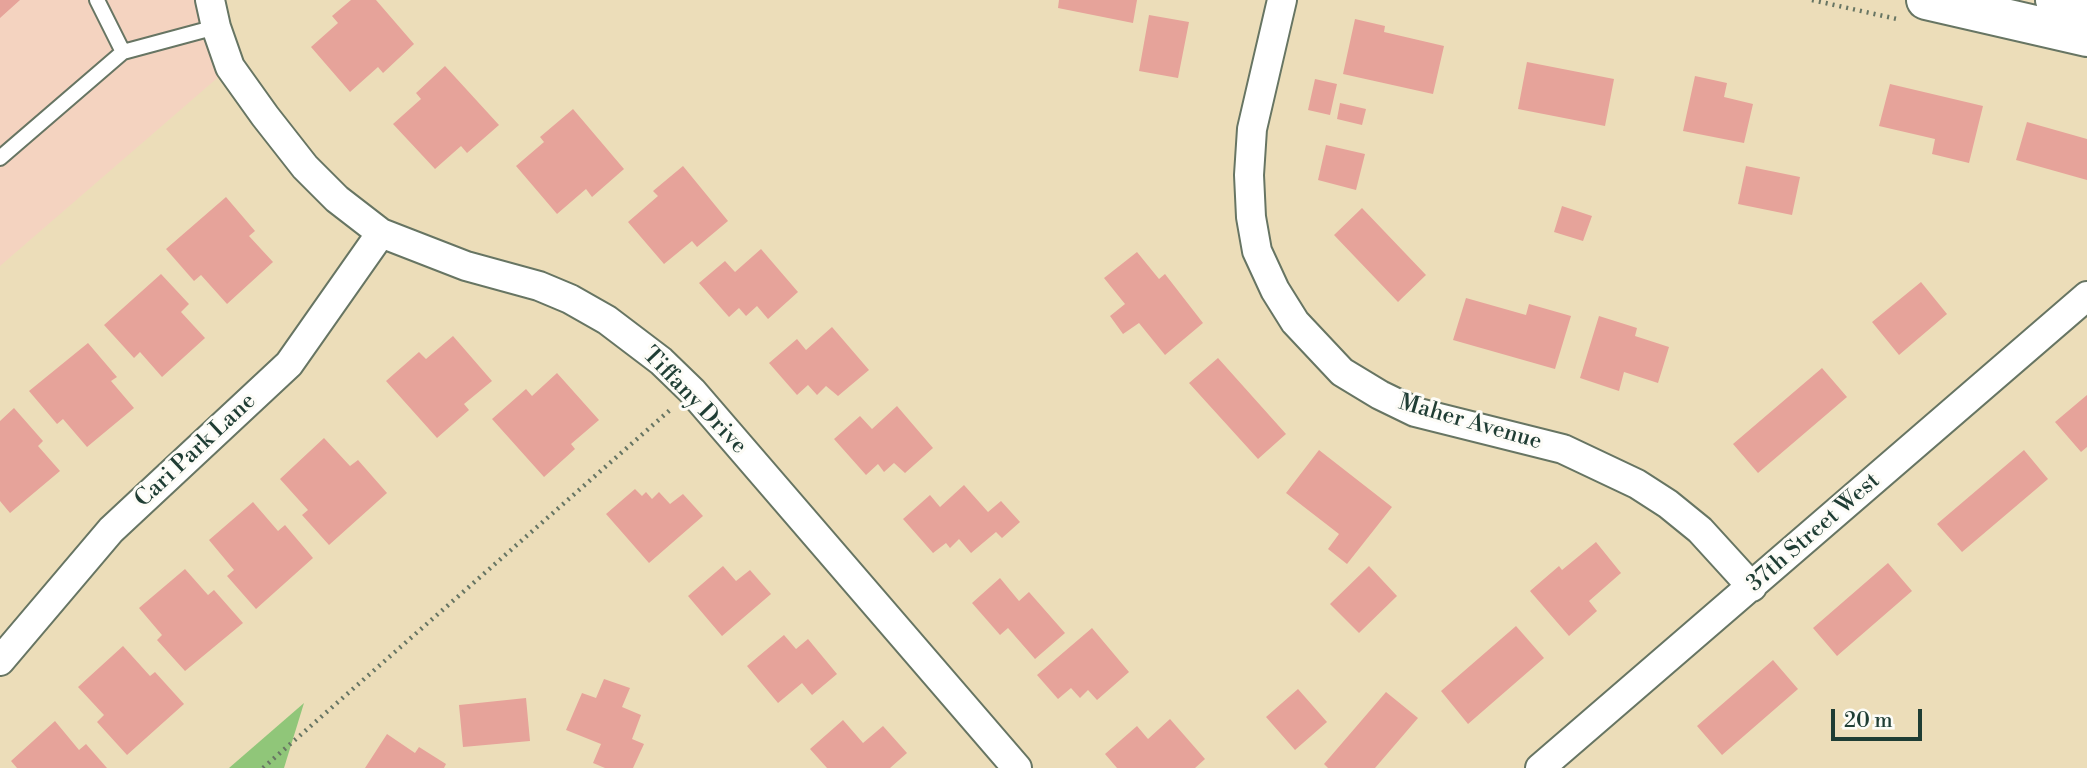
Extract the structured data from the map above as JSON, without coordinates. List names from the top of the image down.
{
  "streets": {
    "street": [
      "Tiffany Drive",
      "Maher Avenue",
      "Cari Park Lane",
      "37th Street West"
    ]
  },
  "crossings": [
    ["Tiffany Drive", "Cari Park Lane"],
    ["Maher Avenue", "37th Street West"]
  ],
  "scale_bar": "20 m"
}
